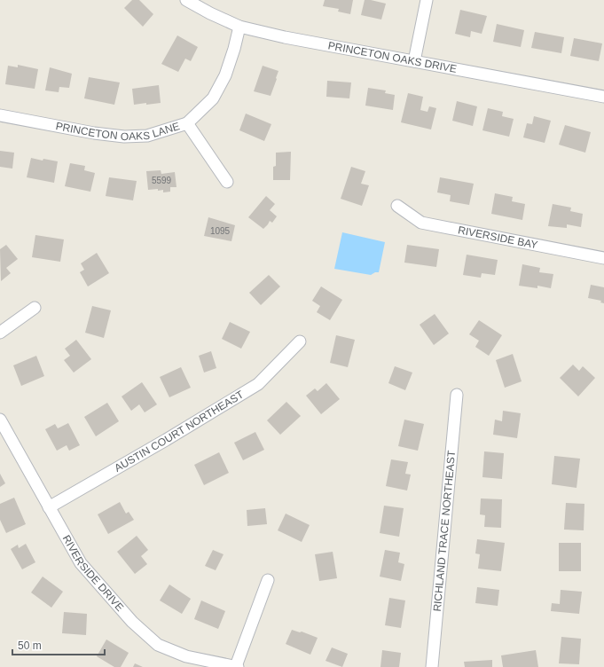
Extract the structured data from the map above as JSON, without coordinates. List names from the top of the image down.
{
  "streets": {
    "street": [
      "PRINCETON OAKS DRIVE",
      "PRINCETON OAKS LANE",
      "RIVERSIDE BAY",
      "AUSTIN COURT NORTHEAST",
      "RICHLAND TRACE NORTHEAST",
      "RIVERSIDE DRIVE"
    ]
  },
  "crossings": [
    ["PRINCETON OAKS DRIVE", "PRINCETON OAKS LANE"],
    ["AUSTIN COURT NORTHEAST", "RIVERSIDE DRIVE"]
  ],
  "house_numbers": ["5599", "1095"],
  "scale_bar": "50 m"
}
